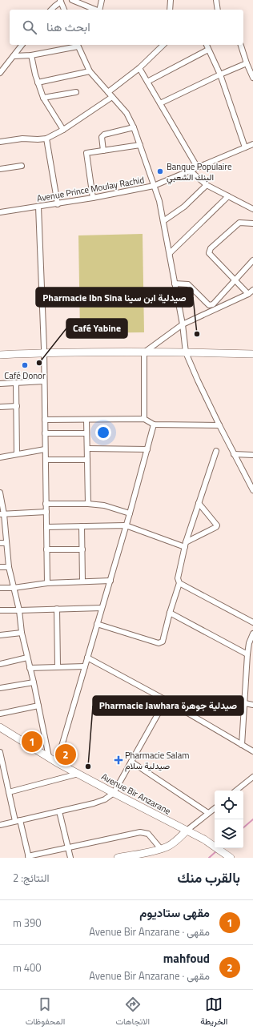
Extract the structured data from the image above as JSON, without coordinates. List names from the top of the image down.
{
  "streets": {
    "street": ["Avenue Prince Moulay Rachid", "Avenue Bir Anzarane"]
  },
  "places": {
    "other": [
      "Banque Populaire البنك الشعبي",
      "Pharmacie Ibn Sina صيدلية ابن سينا",
      "Café Yabine",
      "Café Donor",
      "Pharmacie Jawhara صيدلية جوهرة"
    ],
    "health": ["Pharmacie Salam صيدلية سلام"]
  },
  "page": {
    "search": "ابحث هنا",
    "pins": ["1", "2"],
    "heading": ["بالقرب منك", "النتائج: 2"],
    "list": [
      {
        "mark": "1",
        "name": "مقهى ستاديوم",
        "note": "مقهى · Avenue Bir Anzarane",
        "value": "390 m"
      },
      {
        "mark": "2",
        "name": "mahfoud",
        "note": "مقهى · Avenue Bir Anzarane",
        "value": "400 m"
      }
    ],
    "nav": ["الخريطة", "الاتجاهات", "المحفوظات"]
  }
}
